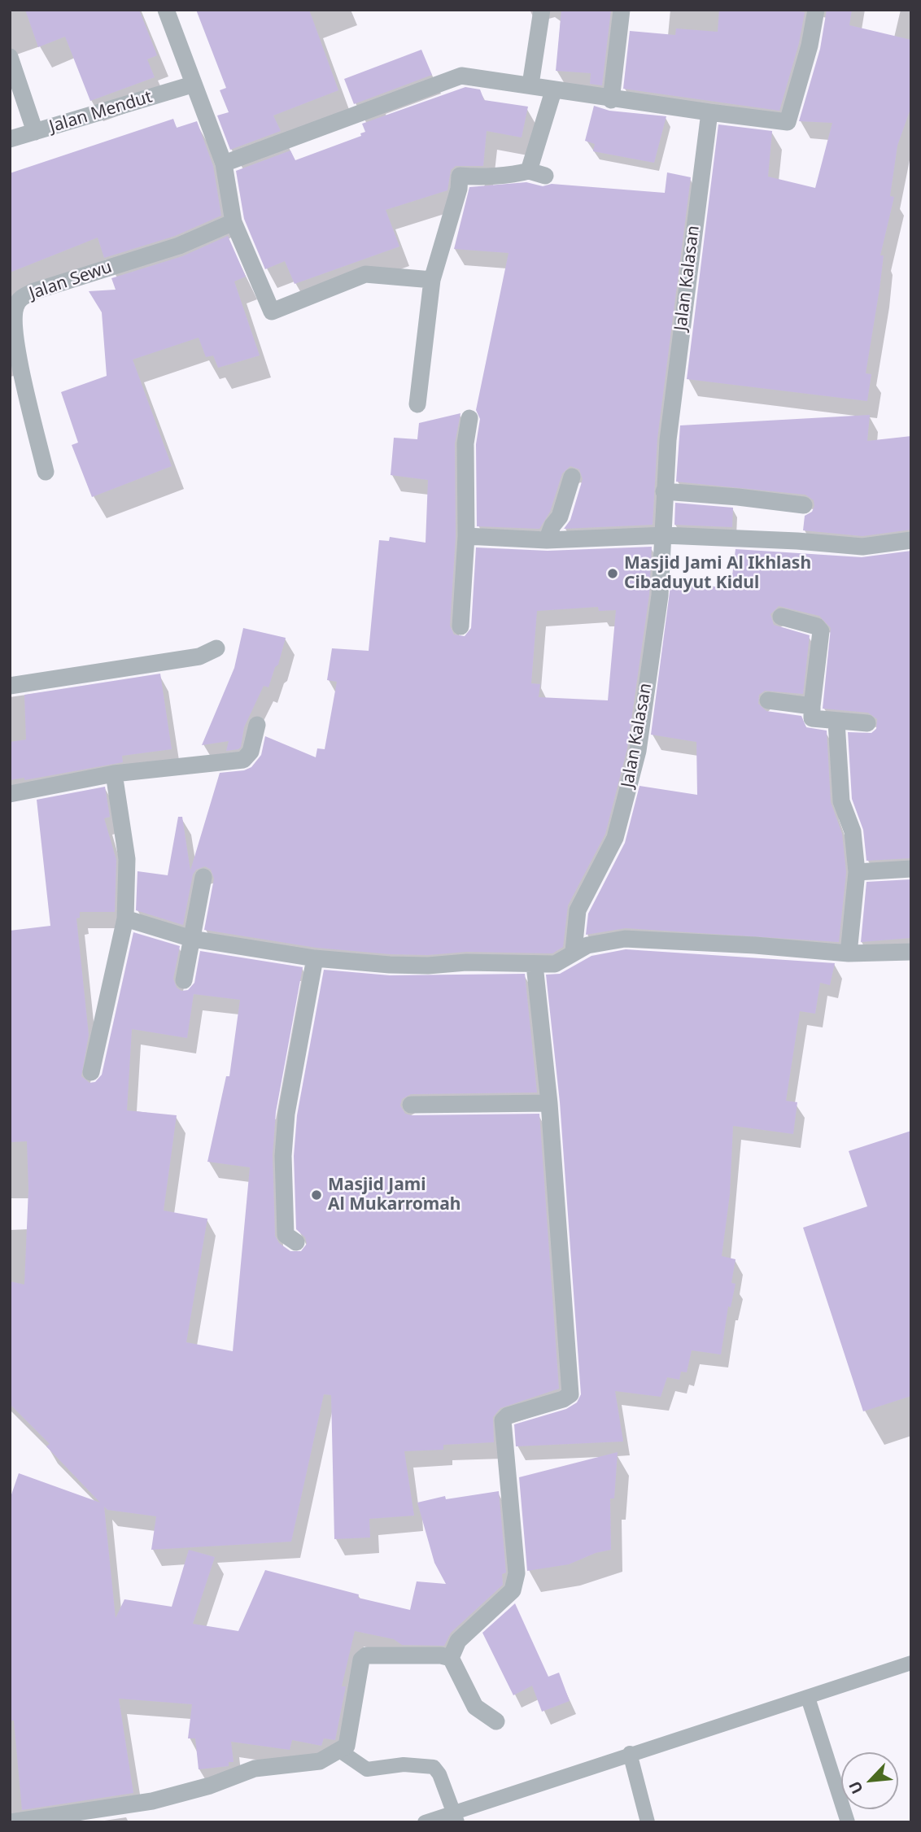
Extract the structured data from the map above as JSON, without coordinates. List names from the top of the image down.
{
  "streets": {
    "street": ["Jalan Mendut", "Jalan Kalasan", "Jalan Sewu"]
  },
  "places": ["Masjid Jami Al Ikhlash Cibaduyut Kidul", "Masjid Jami Al Mukarromah"],
  "north": "bottom left"
}
